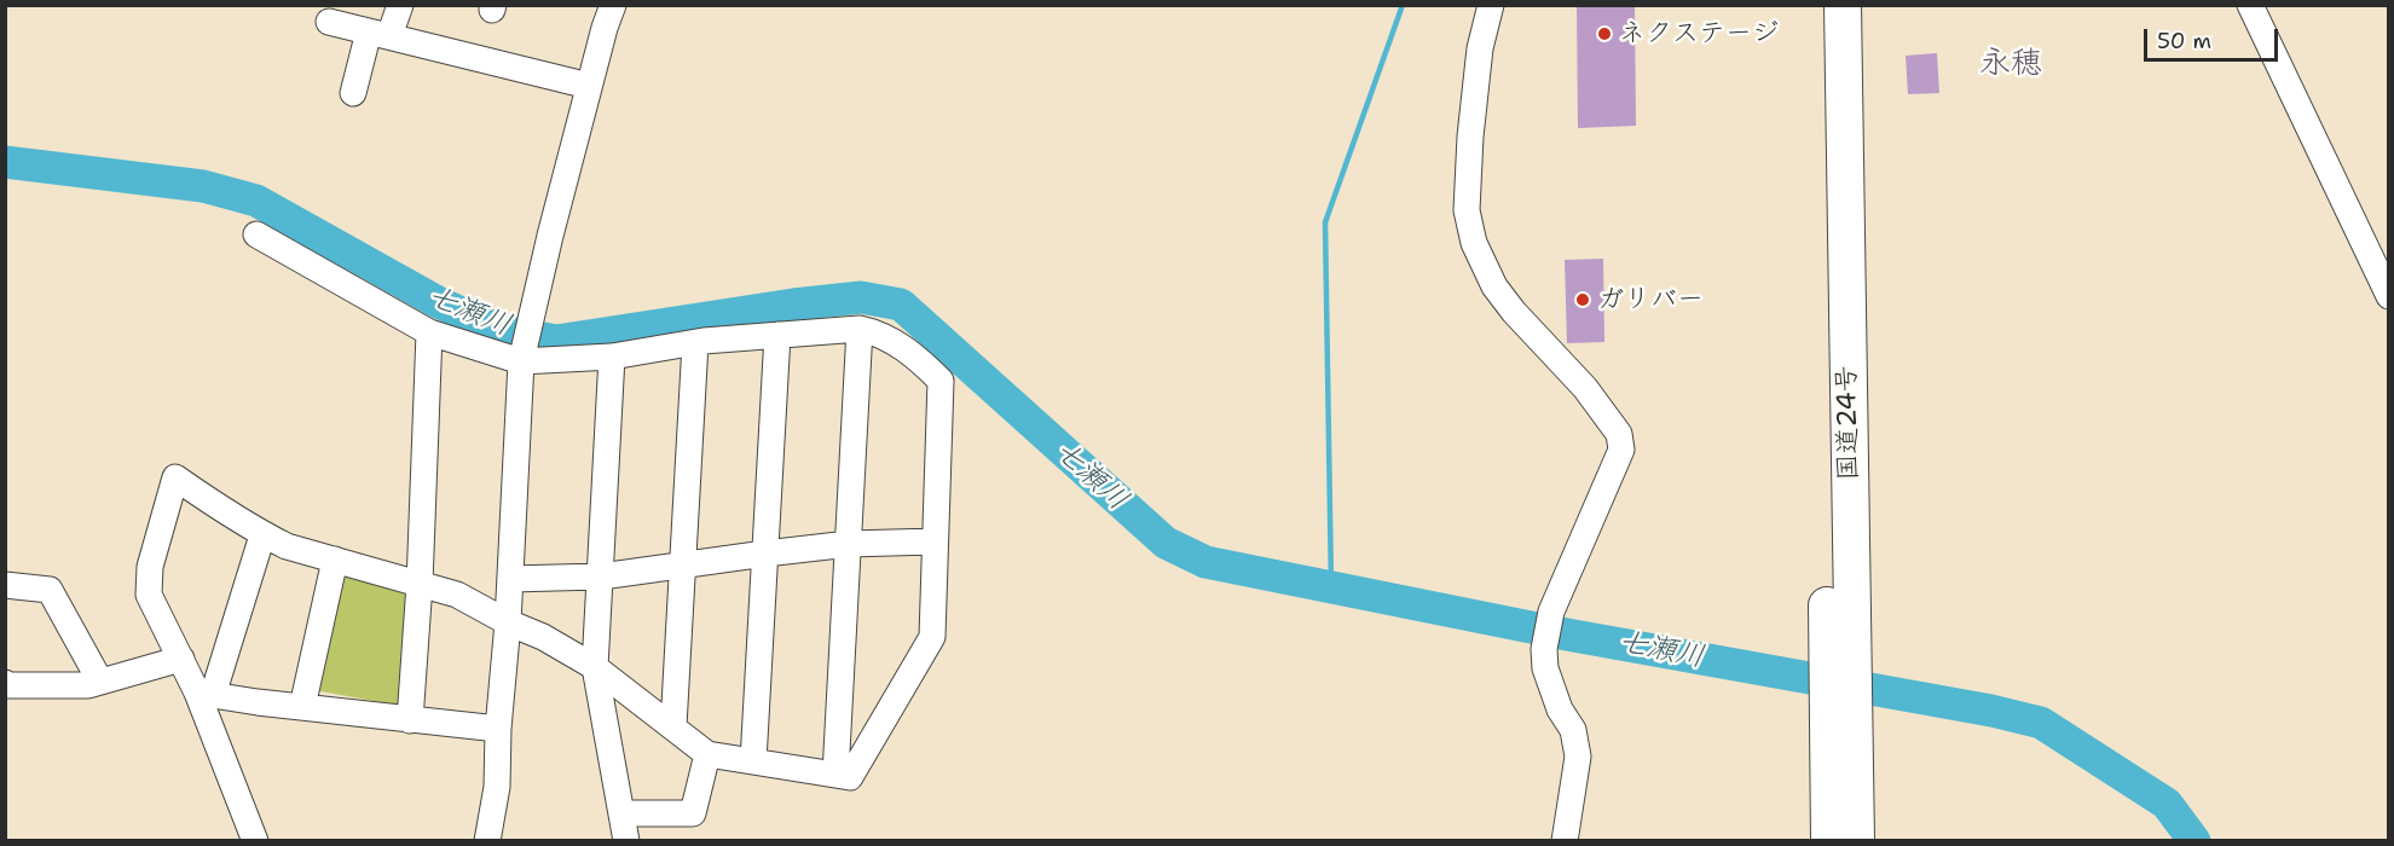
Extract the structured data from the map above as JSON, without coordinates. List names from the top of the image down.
{
  "streets": {
    "highway": ["国道24号"]
  },
  "districts": ["永穂"],
  "water": ["七瀬川"],
  "places": ["ネクステージ", "ガリバー"],
  "scale_bar": "50 m"
}
